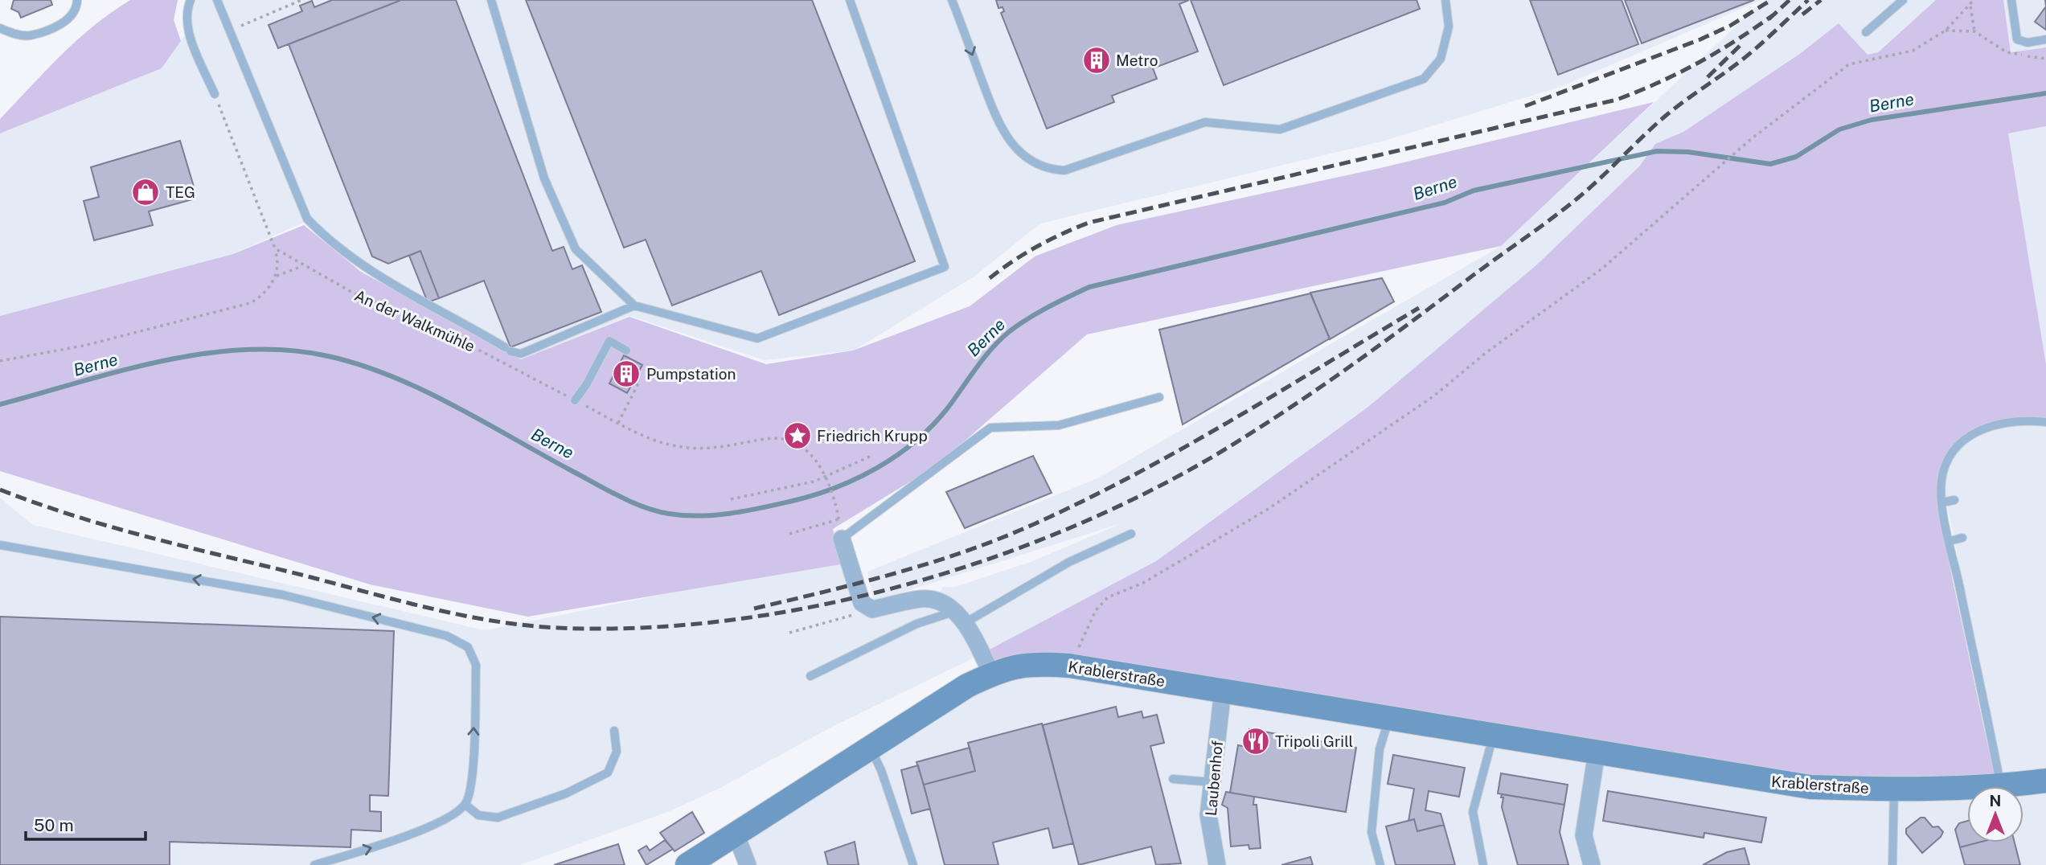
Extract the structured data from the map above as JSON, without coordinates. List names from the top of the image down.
{
  "streets": {
    "street": ["Krablerstraße", "Laubenhof"],
    "path": ["An der Walkmühle"]
  },
  "crossings": [
    ["Krablerstraße", "Laubenhof"]
  ],
  "water": ["Berne"],
  "places": {
    "building": ["Metro", "Pumpstation"],
    "shop": ["TEG"],
    "place": ["Friedrich Krupp"],
    "restaurant": ["Tripoli Grill"]
  },
  "scale_bar": "50 m",
  "north": "top"
}
